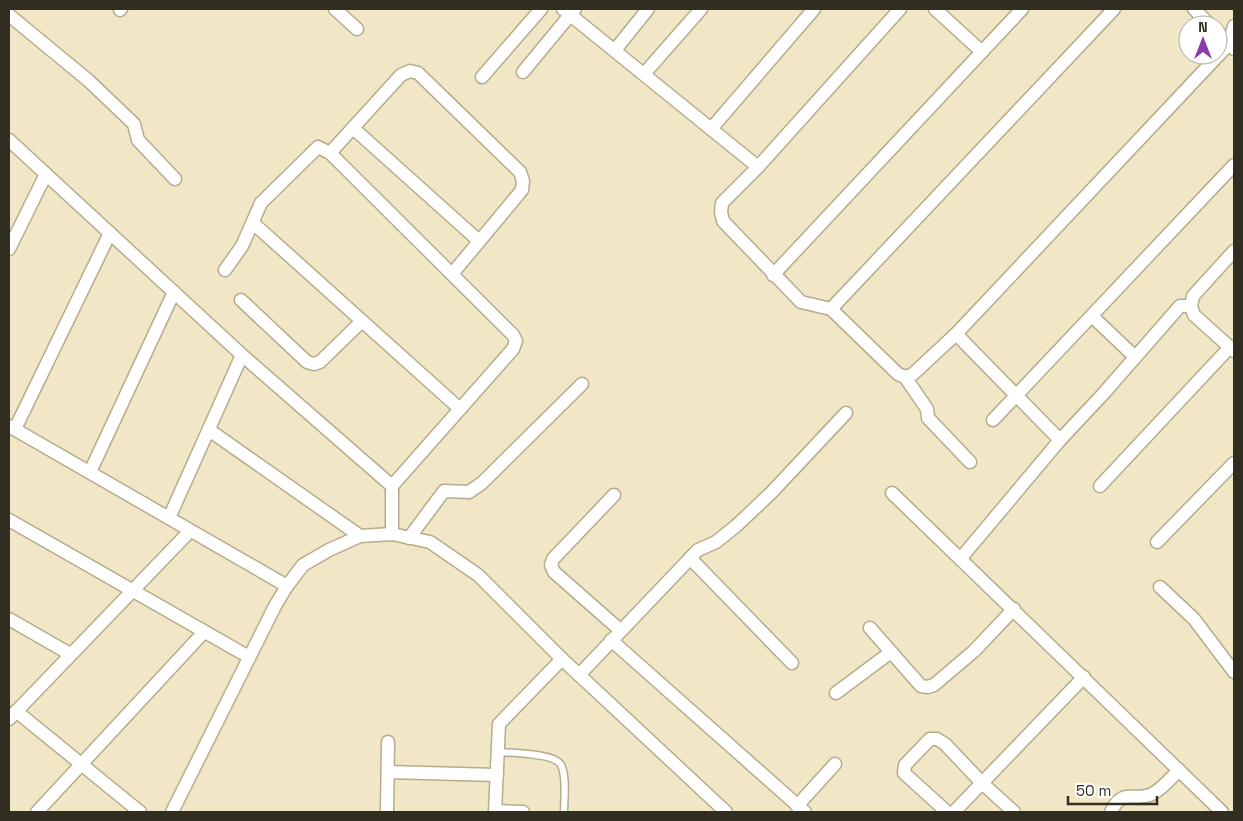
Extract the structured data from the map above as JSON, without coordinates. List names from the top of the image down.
{
  "scale_bar": "50 m",
  "north": "top"
}
